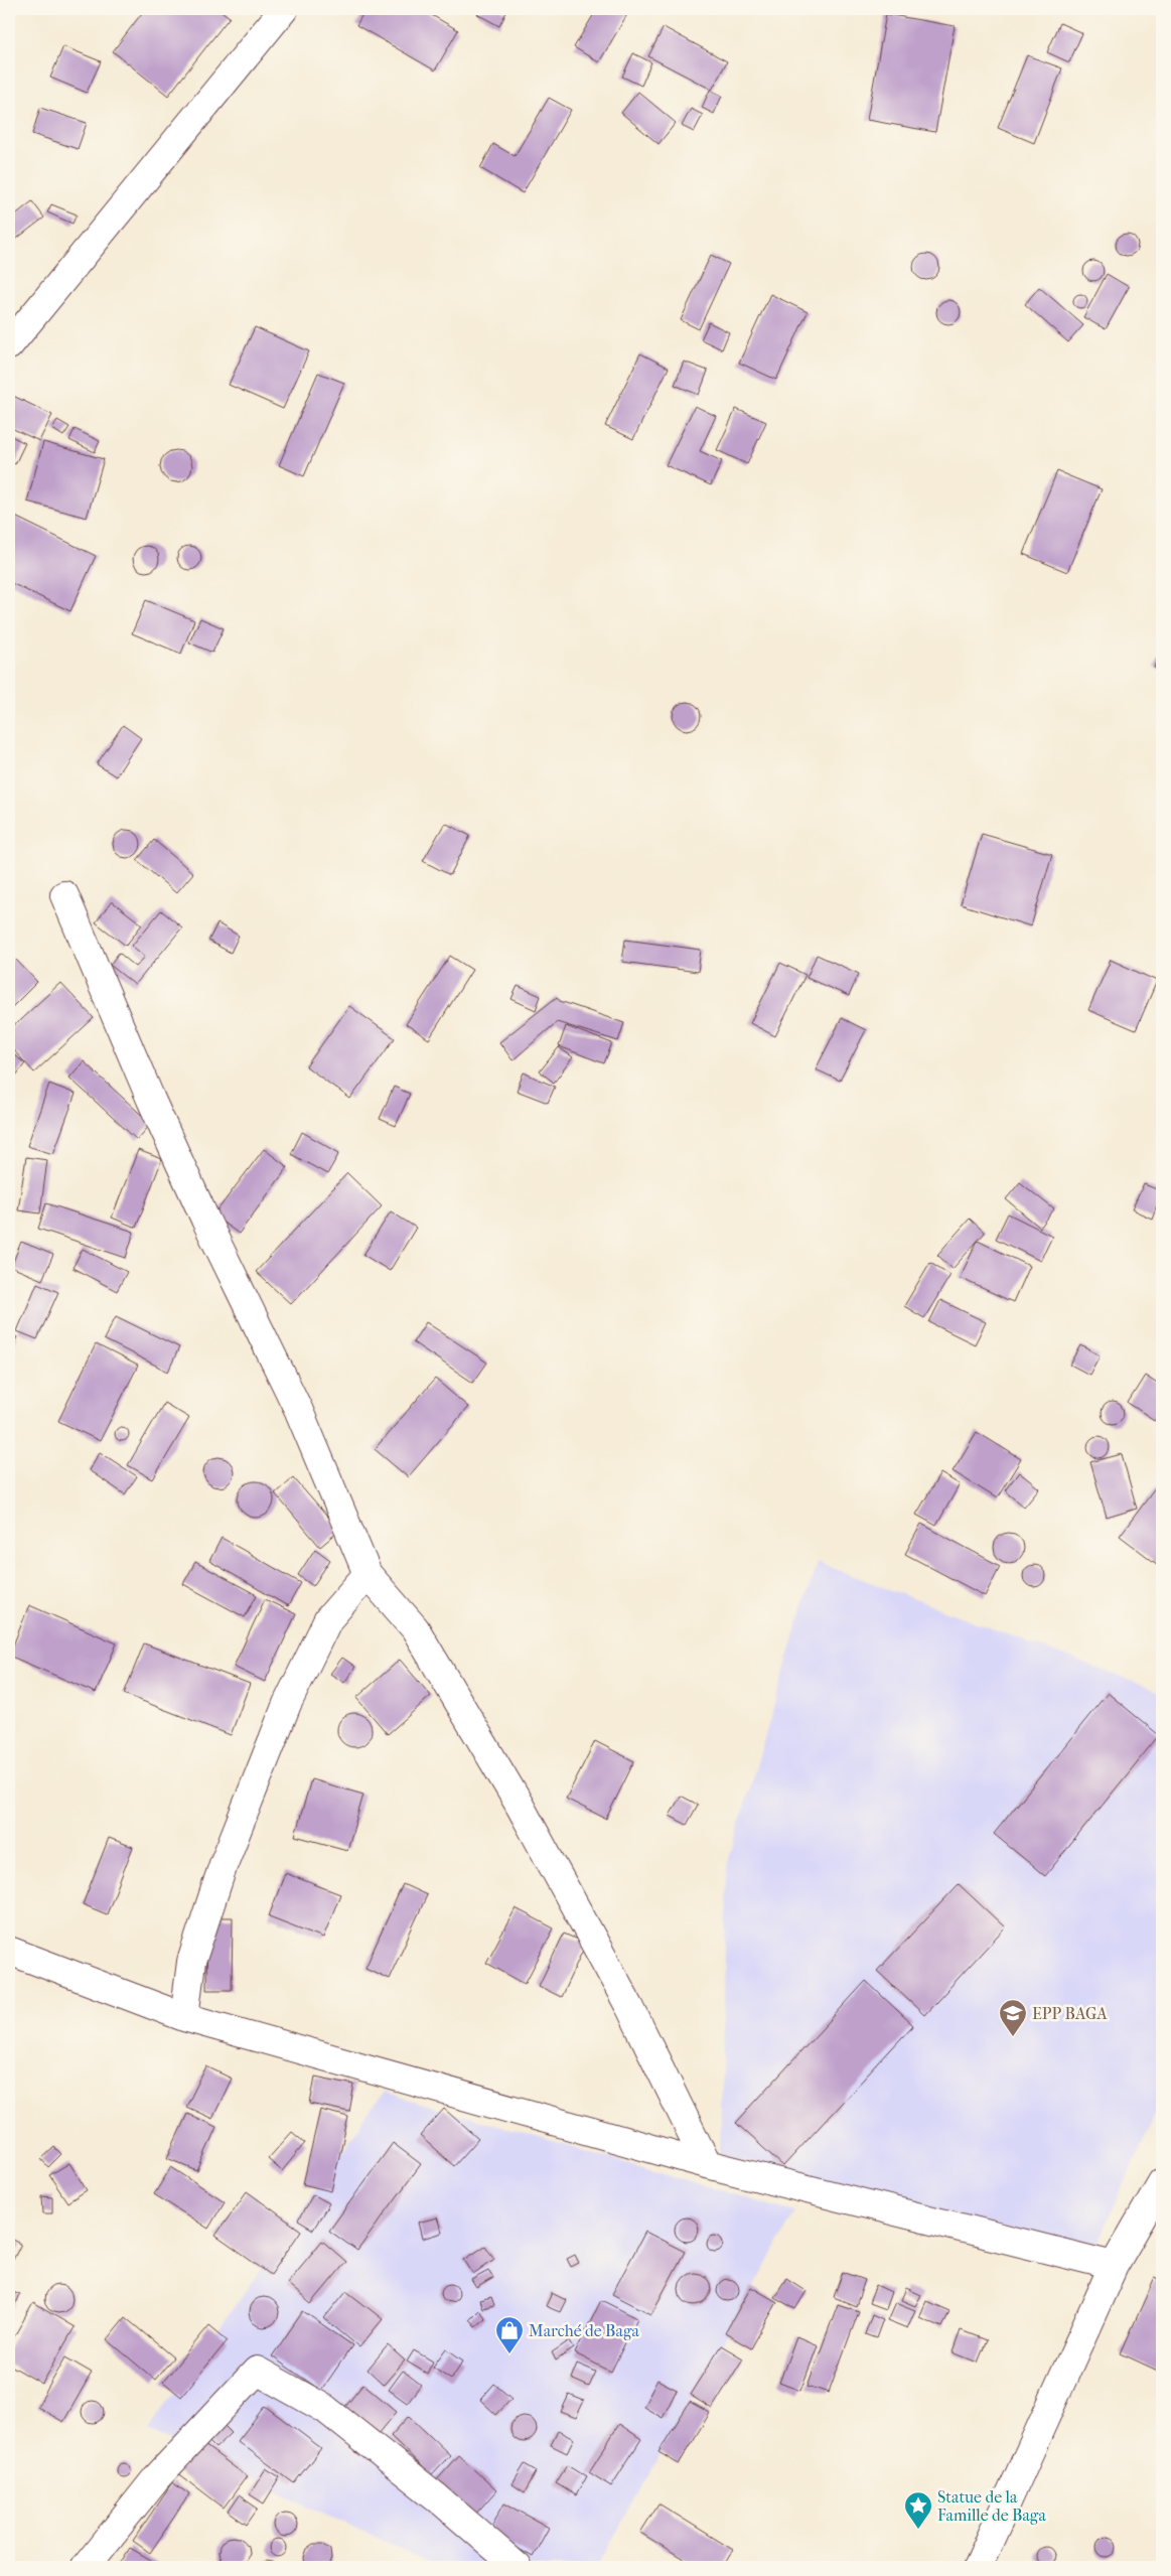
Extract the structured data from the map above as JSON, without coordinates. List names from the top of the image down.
{
  "places": {
    "school or university": ["EPP BAGA"],
    "shop": ["Marché de Baga"],
    "place": ["Statue de la Famille de Baga"]
  }
}
